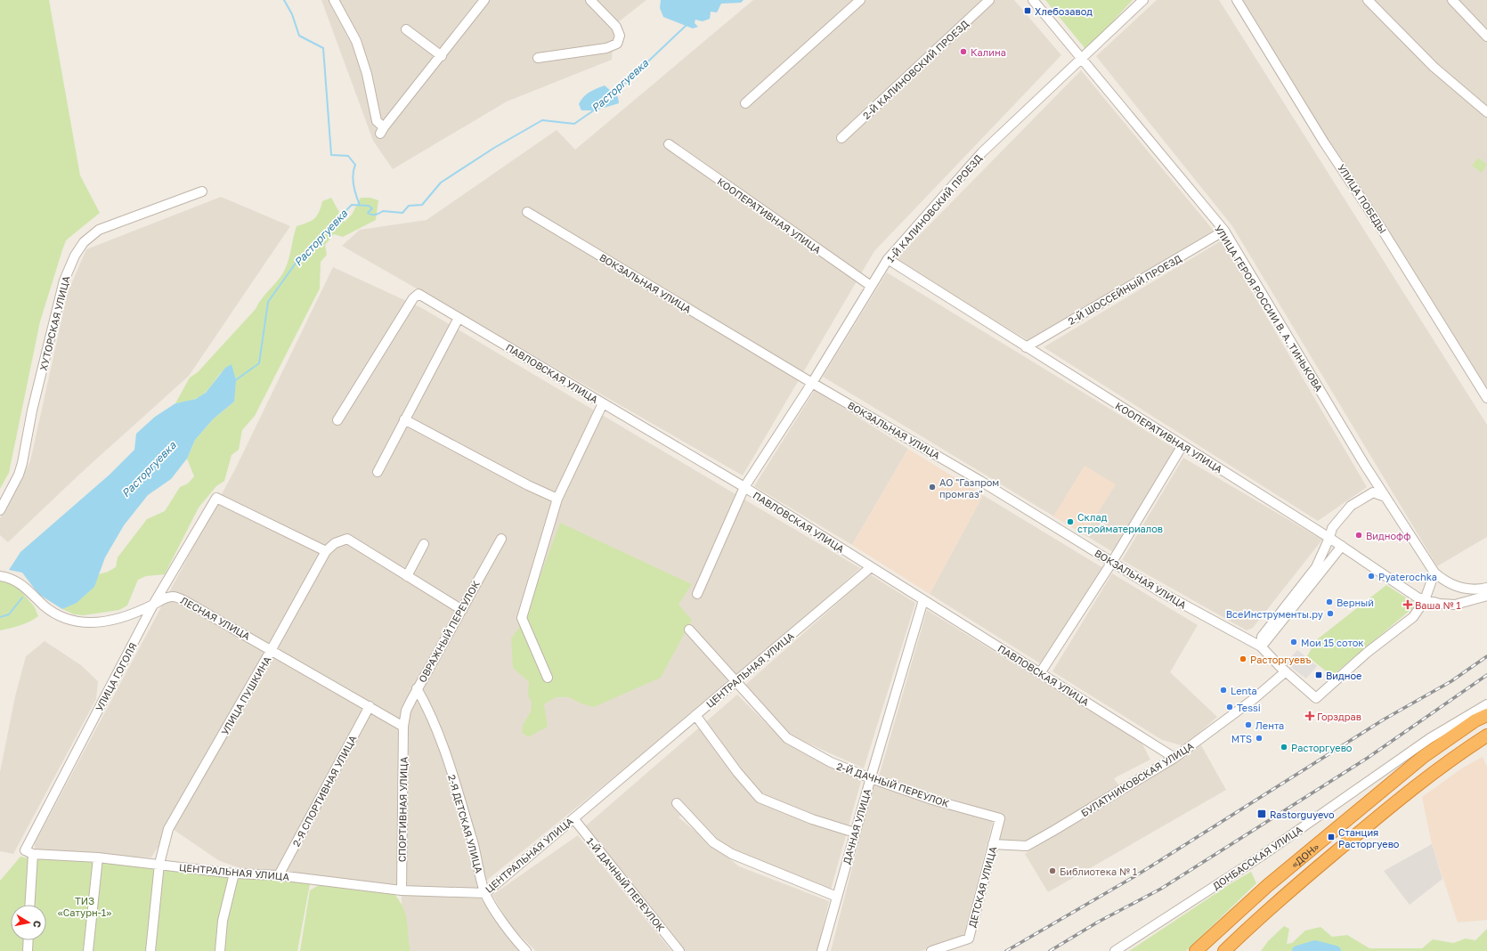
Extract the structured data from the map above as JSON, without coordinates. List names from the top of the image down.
{
  "streets": {
    "highway": ["«ДОН»"],
    "street": [
      "2-Й КАЛИНОВСКИЙ ПРОЕЗД",
      "УЛИЦА ПОБЕДЫ",
      "1-Й КАЛИНОВСКИЙ ПРОЕЗД",
      "КООПЕРАТИВНАЯ УЛИЦА",
      "ВОКЗАЛЬНАЯ УЛИЦА",
      "2-Й ШОССЕЙНЫЙ ПРОЕЗД",
      "УЛИЦА ГЕРОЯ РОССИИ В. А. ТИНЬКОВА",
      "ХУТОРСКАЯ УЛИЦА",
      "ПАВЛОВСКАЯ УЛИЦА",
      "ЛЕСНАЯ УЛИЦА",
      "ОВРАЖНЫЙ ПЕРЕУЛОК",
      "ЦЕНТРАЛЬНАЯ УЛИЦА",
      "УЛИЦА ГОГОЛЯ",
      "УЛИЦА ПУШКИНА",
      "БУЛАТНИКОВСКАЯ УЛИЦА",
      "2-Й ДАЧНЫЙ ПЕРЕУЛОК",
      "2-Я СПОРТИВНАЯ УЛИЦА",
      "СПОРТИВНАЯ УЛИЦА",
      "2-Я ДЕТСКАЯ УЛИЦА",
      "ДАЧНАЯ УЛИЦА",
      "ДОНБАССКАЯ УЛИЦА",
      "1-Й ДАЧНЫЙ ПЕРЕУЛОК",
      "ДЕТСКАЯ УЛИЦА"
    ]
  },
  "crossings": [
    ["1-Й КАЛИНОВСКИЙ ПРОЕЗД", "КООПЕРАТИВНАЯ УЛИЦА"],
    ["1-Й КАЛИНОВСКИЙ ПРОЕЗД", "ВОКЗАЛЬНАЯ УЛИЦА"],
    ["1-Й КАЛИНОВСКИЙ ПРОЕЗД", "УЛИЦА ГЕРОЯ РОССИИ В. А. ТИНЬКОВА"],
    ["1-Й КАЛИНОВСКИЙ ПРОЕЗД", "ПАВЛОВСКАЯ УЛИЦА"],
    ["КООПЕРАТИВНАЯ УЛИЦА", "2-Й ШОССЕЙНЫЙ ПРОЕЗД"],
    ["2-Й ШОССЕЙНЫЙ ПРОЕЗД", "УЛИЦА ГЕРОЯ РОССИИ В. А. ТИНЬКОВА"],
    ["ПАВЛОВСКАЯ УЛИЦА", "ЦЕНТРАЛЬНАЯ УЛИЦА"],
    ["ПАВЛОВСКАЯ УЛИЦА", "БУЛАТНИКОВСКАЯ УЛИЦА"],
    ["ПАВЛОВСКАЯ УЛИЦА", "ДАЧНАЯ УЛИЦА"],
    ["ЛЕСНАЯ УЛИЦА", "ОВРАЖНЫЙ ПЕРЕУЛОК"],
    ["ЛЕСНАЯ УЛИЦА", "УЛИЦА ГОГОЛЯ"],
    ["ЛЕСНАЯ УЛИЦА", "УЛИЦА ПУШКИНА"],
    ["ЛЕСНАЯ УЛИЦА", "2-Я СПОРТИВНАЯ УЛИЦА"],
    ["ЛЕСНАЯ УЛИЦА", "СПОРТИВНАЯ УЛИЦА"],
    ["ОВРАЖНЫЙ ПЕРЕУЛОК", "СПОРТИВНАЯ УЛИЦА"],
    ["ОВРАЖНЫЙ ПЕРЕУЛОК", "2-Я ДЕТСКАЯ УЛИЦА"],
    ["ЦЕНТРАЛЬНАЯ УЛИЦА", "УЛИЦА ГОГОЛЯ"],
    ["ЦЕНТРАЛЬНАЯ УЛИЦА", "УЛИЦА ПУШКИНА"],
    ["ЦЕНТРАЛЬНАЯ УЛИЦА", "2-Й ДАЧНЫЙ ПЕРЕУЛОК"],
    ["ЦЕНТРАЛЬНАЯ УЛИЦА", "2-Я СПОРТИВНАЯ УЛИЦА"],
    ["ЦЕНТРАЛЬНАЯ УЛИЦА", "СПОРТИВНАЯ УЛИЦА"],
    ["ЦЕНТРАЛЬНАЯ УЛИЦА", "2-Я ДЕТСКАЯ УЛИЦА"],
    ["ЦЕНТРАЛЬНАЯ УЛИЦА", "1-Й ДАЧНЫЙ ПЕРЕУЛОК"],
    ["УЛИЦА ГОГОЛЯ", "УЛИЦА ПУШКИНА"],
    ["БУЛАТНИКОВСКАЯ УЛИЦА", "ДЕТСКАЯ УЛИЦА"],
    ["2-Й ДАЧНЫЙ ПЕРЕУЛОК", "ДАЧНАЯ УЛИЦА"],
    ["2-Й ДАЧНЫЙ ПЕРЕУЛОК", "ДЕТСКАЯ УЛИЦА"]
  ],
  "water": ["Расторгуевка"],
  "parks": ["ТИЗ «Сатурн-1»"],
  "places": {
    "transit": [
      "Хлебозавод",
      "Видное",
      "Rastorguyevo",
      "Станция Расторгуево"
    ],
    "other": [
      "Калина",
      "АО \"Газпром промгаз\"",
      "Склад стройматериалов",
      "Виднофф",
      "Pyaterochka",
      "Верный",
      "ВсеИнструменты.ру",
      "Мои 15 соток",
      "Расторгуевъ",
      "Lenta",
      "Tessi",
      "Лента",
      "MTS",
      "Расторгуево",
      "Библиотека № 1"
    ],
    "health": ["Ваша № 1", "Горздрав"]
  },
  "north": "right"
}
